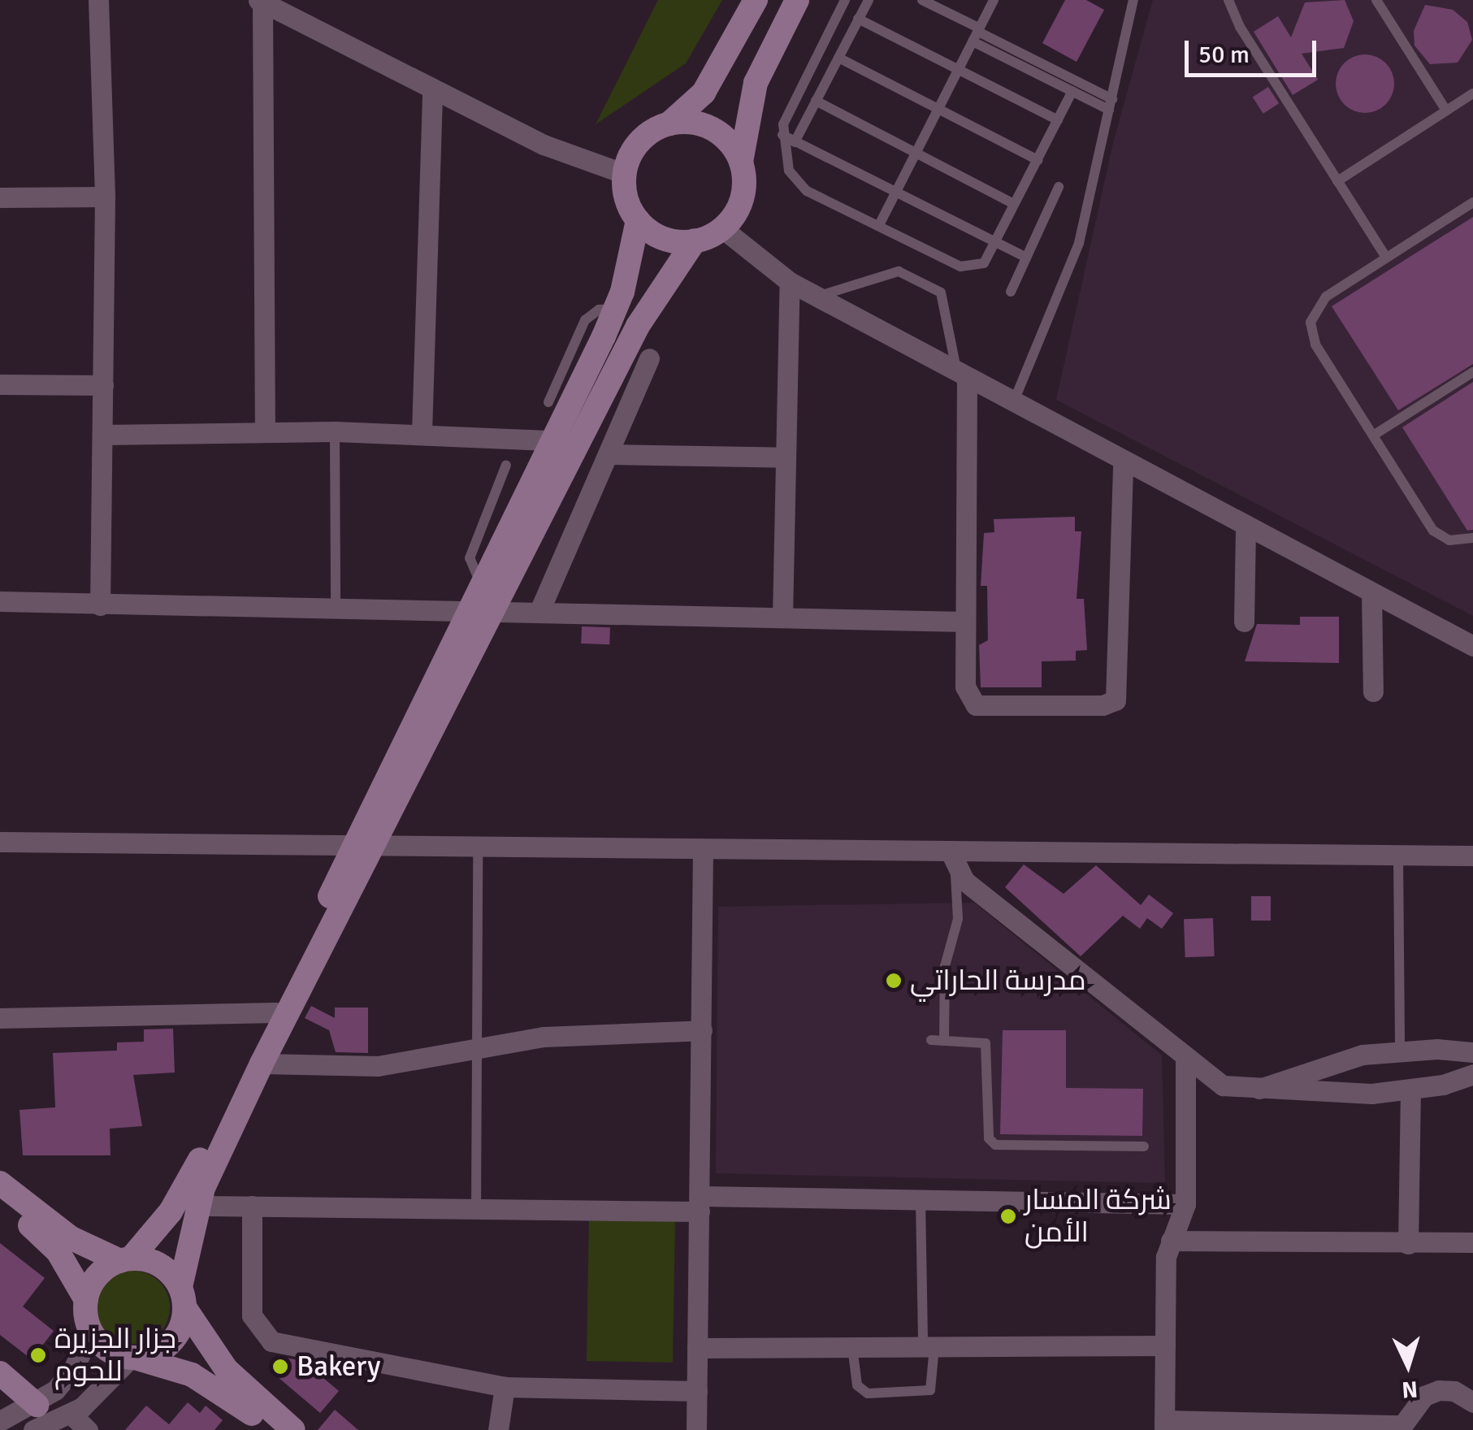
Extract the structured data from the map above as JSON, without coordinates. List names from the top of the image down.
{
  "places": [
    "مدرسة الحاراتي",
    "شركة المسار الأمن",
    "جزار الجزيرة للحوم",
    "Bakery"
  ],
  "scale_bar": "50 m",
  "north": "bottom"
}
